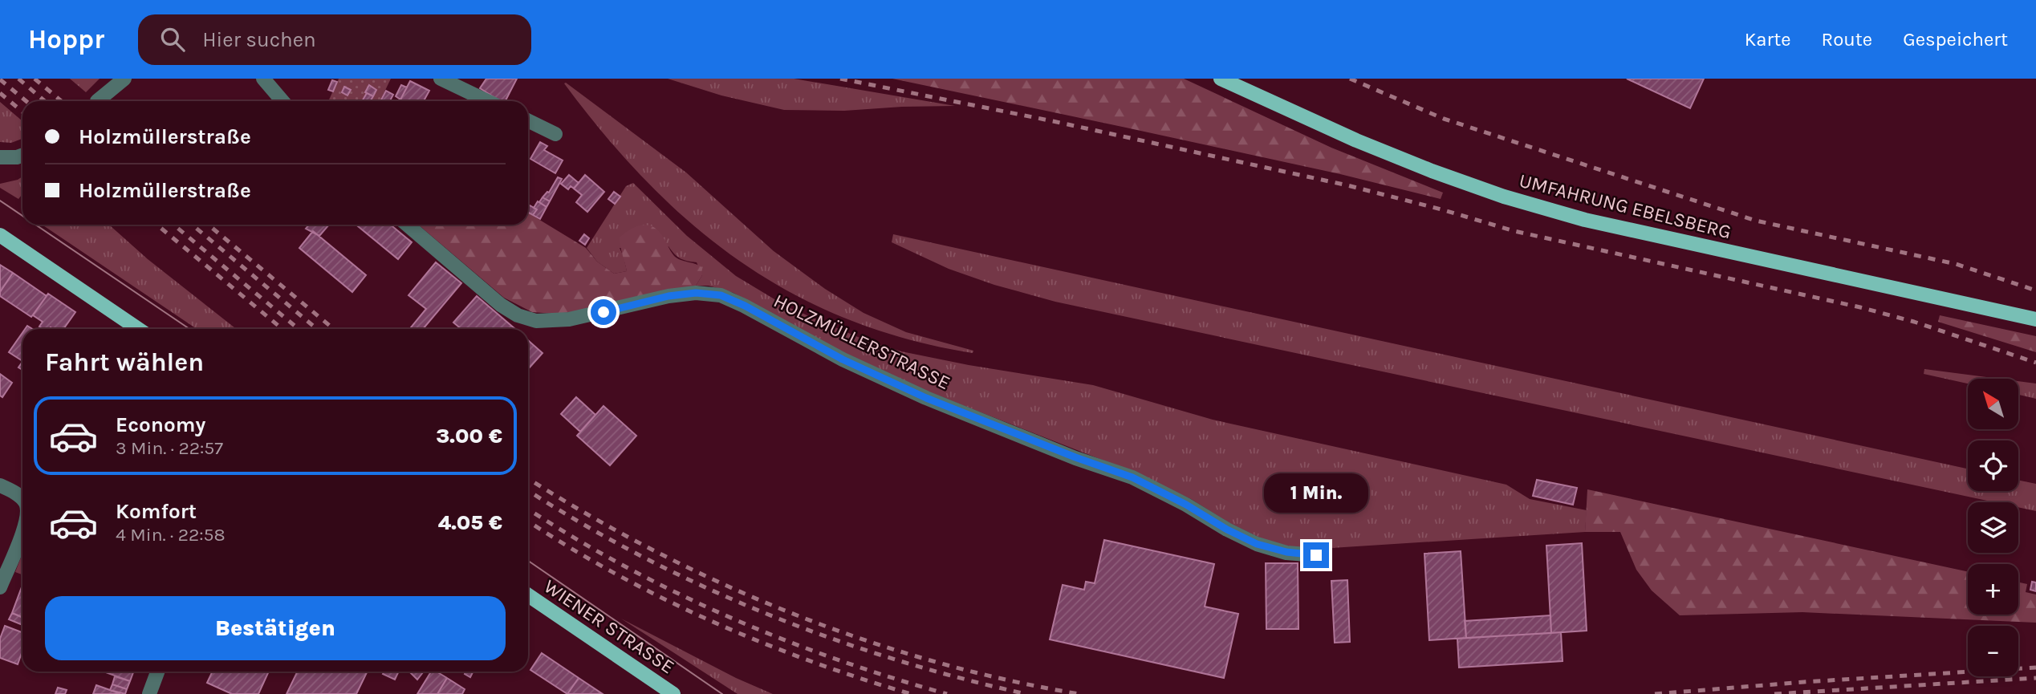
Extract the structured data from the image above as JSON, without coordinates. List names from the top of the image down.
{
  "streets": {
    "main road": ["UMFAHRUNG EBELSBERG", "WIENER STRASSE"],
    "street": ["HOLZMÜLLERSTRASSE"]
  },
  "north": "top left",
  "page": {
    "header": "Hoppr",
    "search": "Hier suchen",
    "nav": ["Karte", "Route", "Gespeichert"],
    "banner": ["Holzmüllerstraße", "Holzmüllerstraße"],
    "heading": "Fahrt wählen",
    "map_buttons": ["+", "−"],
    "list": [
      {
        "name": "Economy",
        "note": "3 Min. · 22:57",
        "value": "3.00 €"
      },
      {
        "name": "Komfort",
        "note": "4 Min. · 22:58",
        "value": "4.05 €"
      }
    ],
    "bubble": "1 Min.",
    "buttons": "Bestätigen"
  }
}
